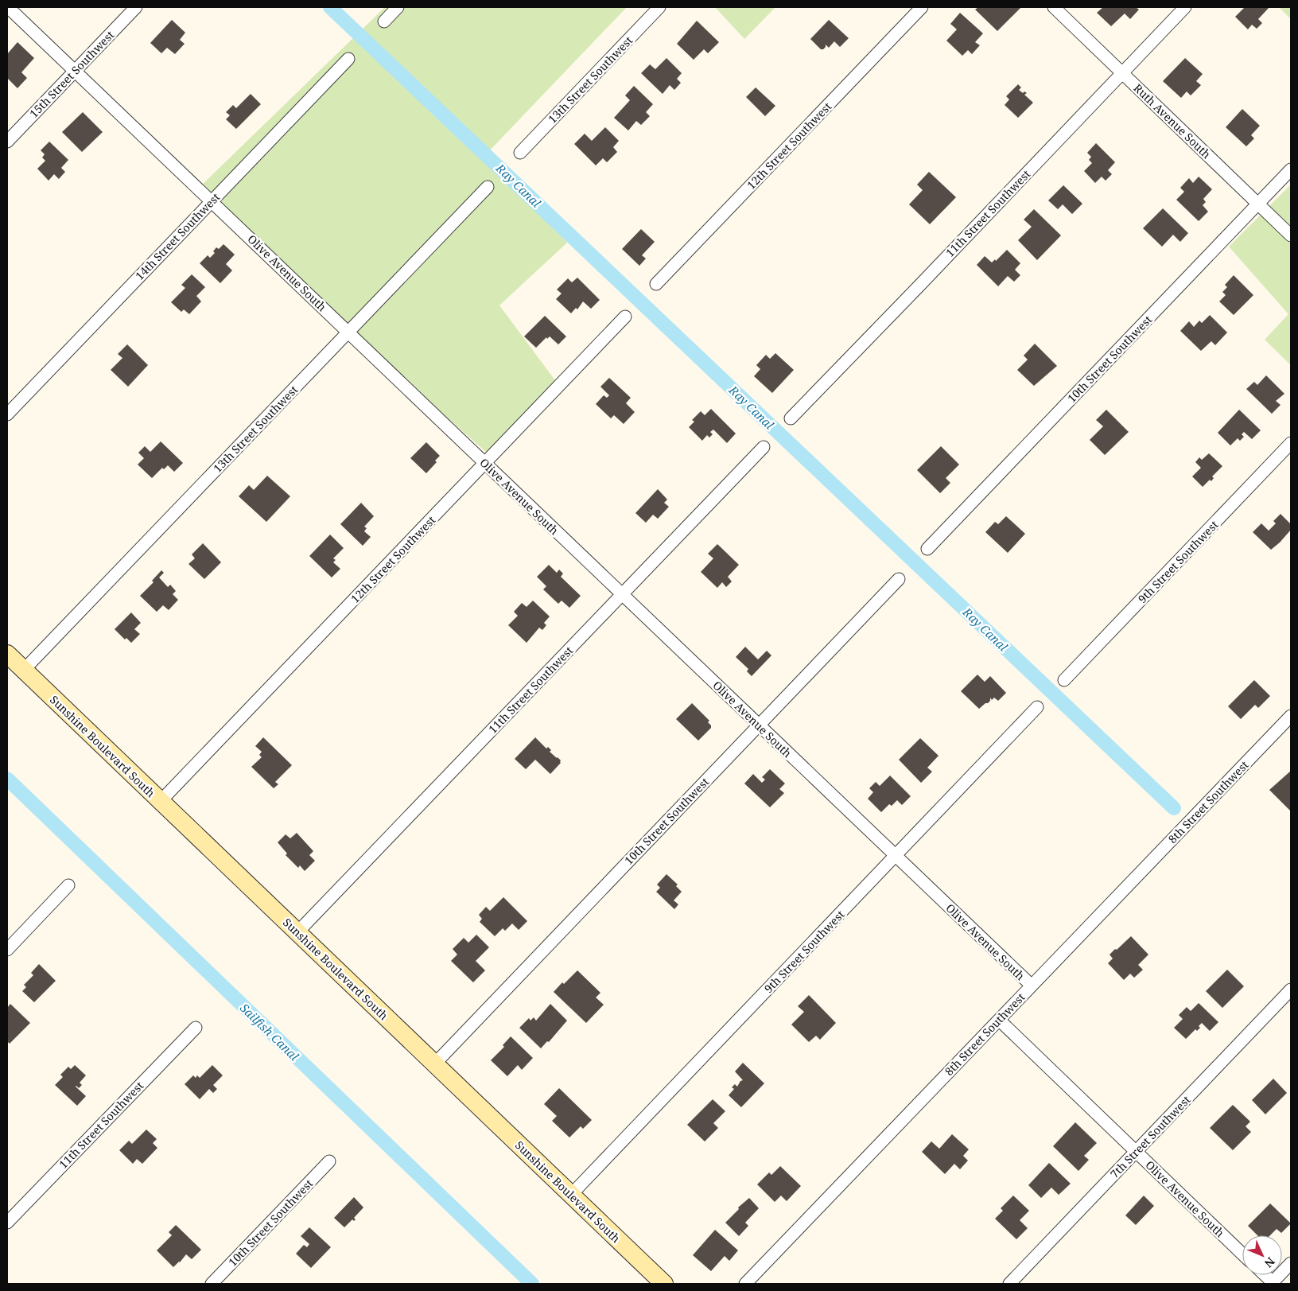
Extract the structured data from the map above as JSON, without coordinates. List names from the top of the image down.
{
  "streets": {
    "street": [
      "15th Street Southwest",
      "13th Street Southwest",
      "Ruth Avenue South",
      "12th Street Southwest",
      "11th Street Southwest",
      "14th Street Southwest",
      "Olive Avenue South",
      "10th Street Southwest",
      "9th Street Southwest",
      "Sunshine Boulevard South",
      "8th Street Southwest",
      "7th Street Southwest"
    ]
  },
  "crossings": [
    ["15th Street Southwest", "Olive Avenue South"],
    ["13th Street Southwest", "Olive Avenue South"],
    ["13th Street Southwest", "Sunshine Boulevard South"],
    ["Ruth Avenue South", "11th Street Southwest"],
    ["Ruth Avenue South", "10th Street Southwest"],
    ["12th Street Southwest", "Olive Avenue South"],
    ["12th Street Southwest", "Sunshine Boulevard South"],
    ["11th Street Southwest", "Olive Avenue South"],
    ["11th Street Southwest", "Sunshine Boulevard South"],
    ["14th Street Southwest", "Olive Avenue South"],
    ["Olive Avenue South", "10th Street Southwest"],
    ["Olive Avenue South", "9th Street Southwest"],
    ["Olive Avenue South", "8th Street Southwest"],
    ["Olive Avenue South", "7th Street Southwest"],
    ["10th Street Southwest", "Sunshine Boulevard South"],
    ["9th Street Southwest", "Sunshine Boulevard South"]
  ],
  "water": ["Ray Canal", "Sailfish Canal"],
  "north": "bottom right"
}
